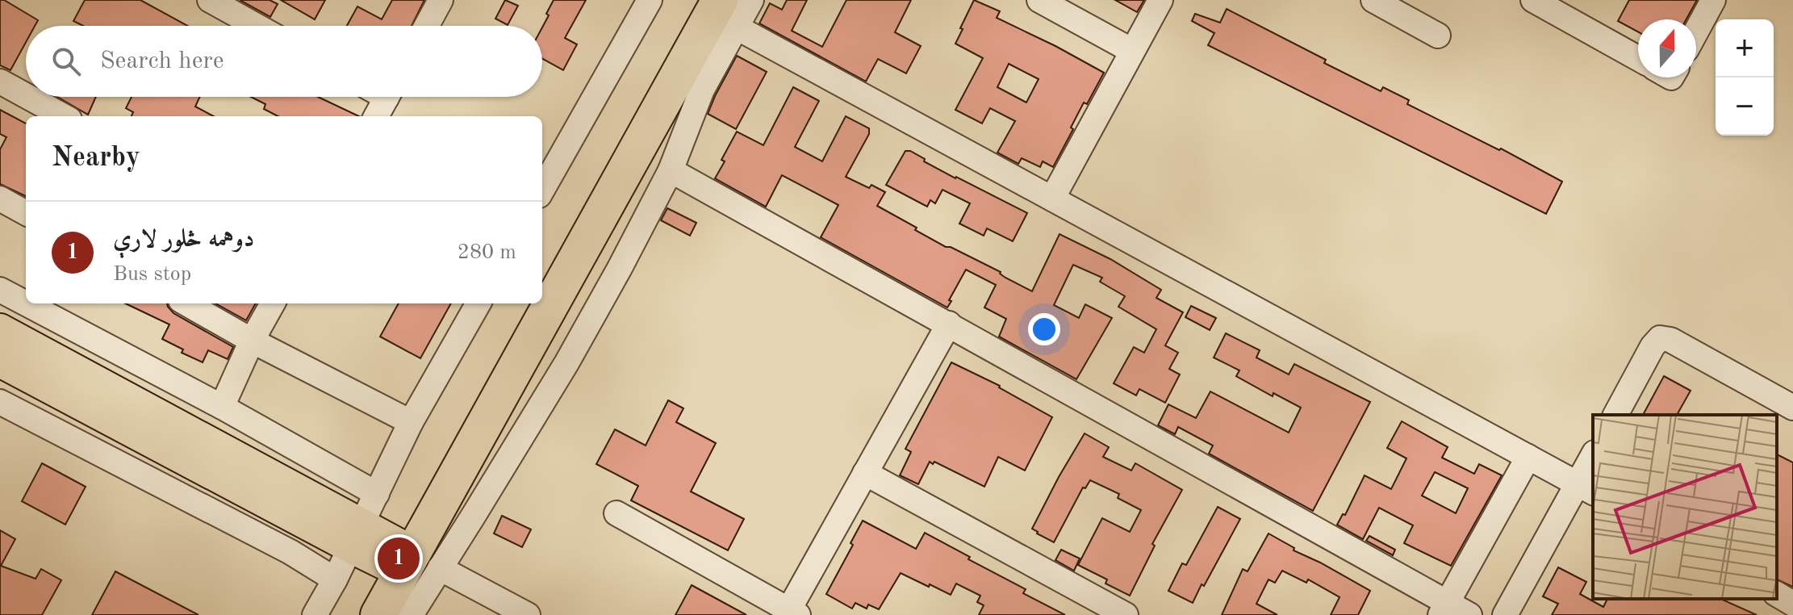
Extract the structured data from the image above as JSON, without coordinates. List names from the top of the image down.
{
  "north": "top",
  "page": {
    "map_buttons": ["+", "−"],
    "search": "Search here",
    "heading": "Nearby",
    "list": [
      {
        "mark": "1",
        "name": "دوهمه څلور لارې",
        "note": "Bus stop",
        "value": "280 m"
      }
    ],
    "pins": "1"
  }
}
